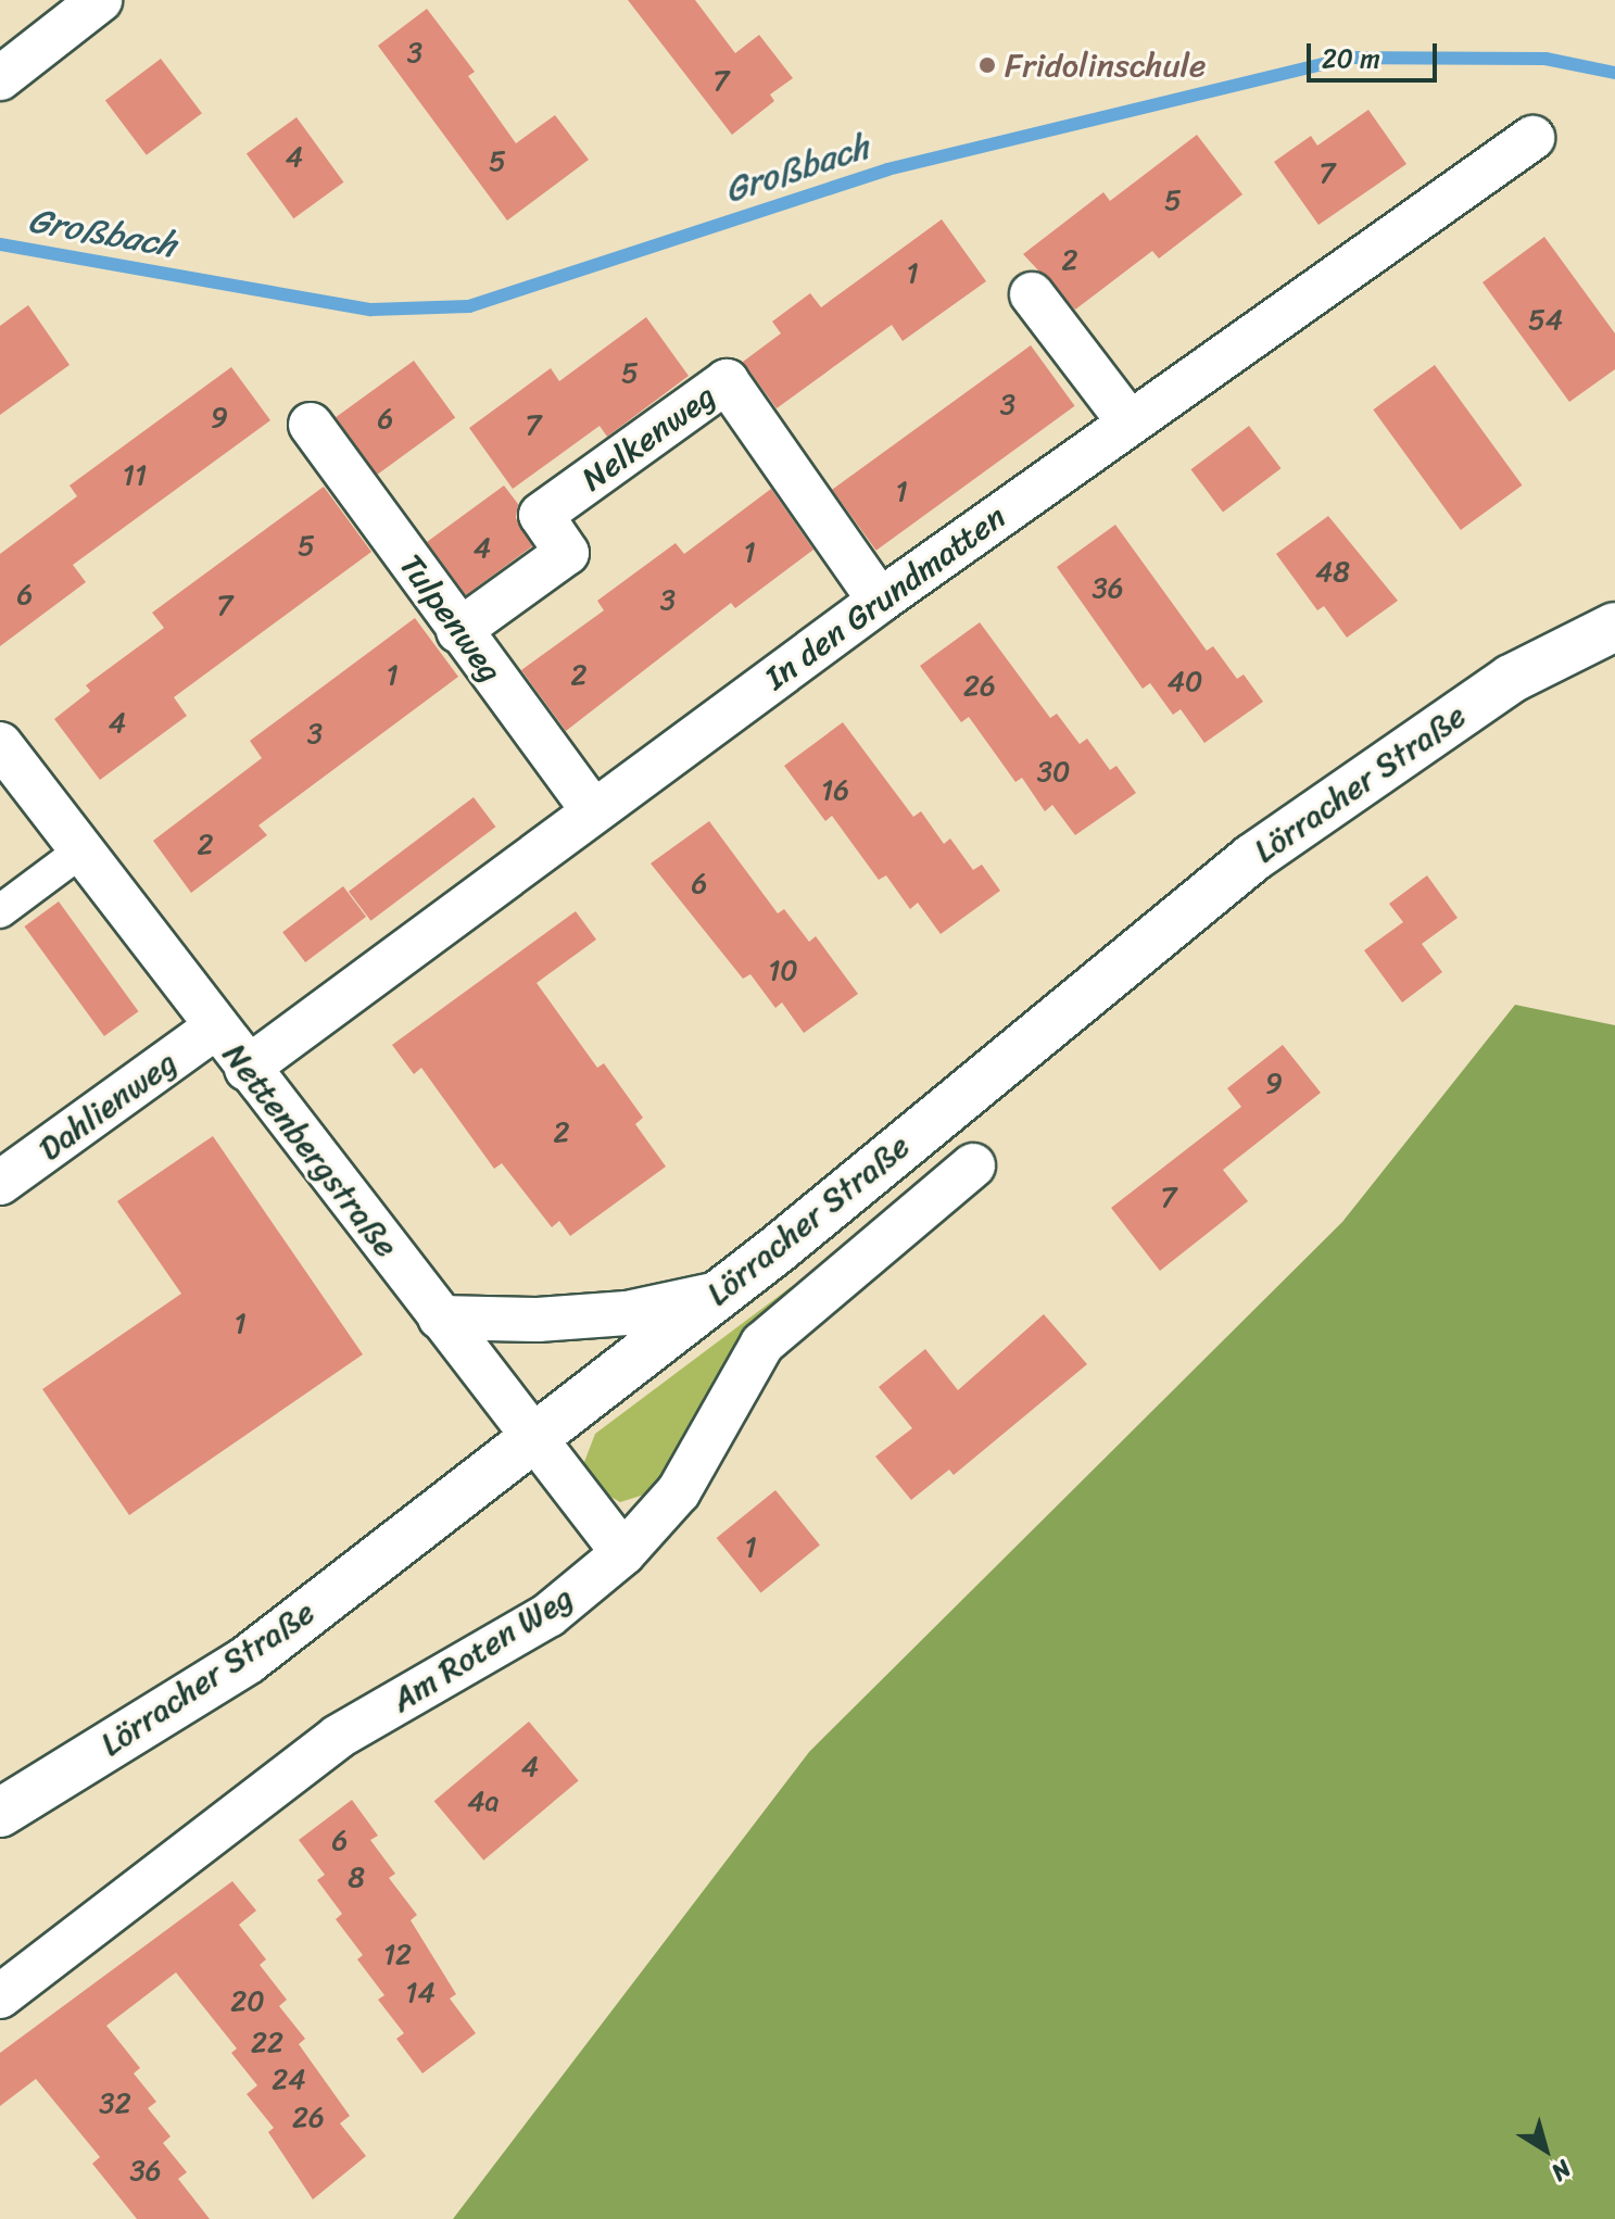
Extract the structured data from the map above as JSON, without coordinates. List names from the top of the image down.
{
  "streets": {
    "main road": ["Lörracher Straße"],
    "street": [
      "Nelkenweg",
      "In den Grundmatten",
      "Tulpenweg",
      "Dahlienweg",
      "Nettenbergstraße",
      "Am Roten Weg"
    ]
  },
  "crossings": [
    ["Nelkenweg", "In den Grundmatten"],
    ["Nelkenweg", "Tulpenweg"],
    ["In den Grundmatten", "Tulpenweg"],
    ["In den Grundmatten", "Nettenbergstraße"],
    ["Lörracher Straße", "Nettenbergstraße"],
    ["Dahlienweg", "Nettenbergstraße"],
    ["Nettenbergstraße", "Am Roten Weg"]
  ],
  "water": ["Großbach"],
  "places": ["Fridolinschule"],
  "house_numbers": [
    "3",
    "7",
    "4",
    "5",
    "7",
    "5",
    "2",
    "1",
    "54",
    "5",
    "3",
    "9",
    "6",
    "7",
    "11",
    "1",
    "5",
    "4",
    "1",
    "48",
    "36",
    "6",
    "3",
    "7",
    "1",
    "2",
    "40",
    "26",
    "4",
    "3",
    "30",
    "16",
    "2",
    "6",
    "10",
    "9",
    "2",
    "7",
    "1",
    "1",
    "4",
    "4a",
    "6",
    "8",
    "12",
    "14",
    "20",
    "22",
    "24",
    "32",
    "26",
    "36"
  ],
  "scale_bar": "20 m",
  "north": "bottom right"
}
